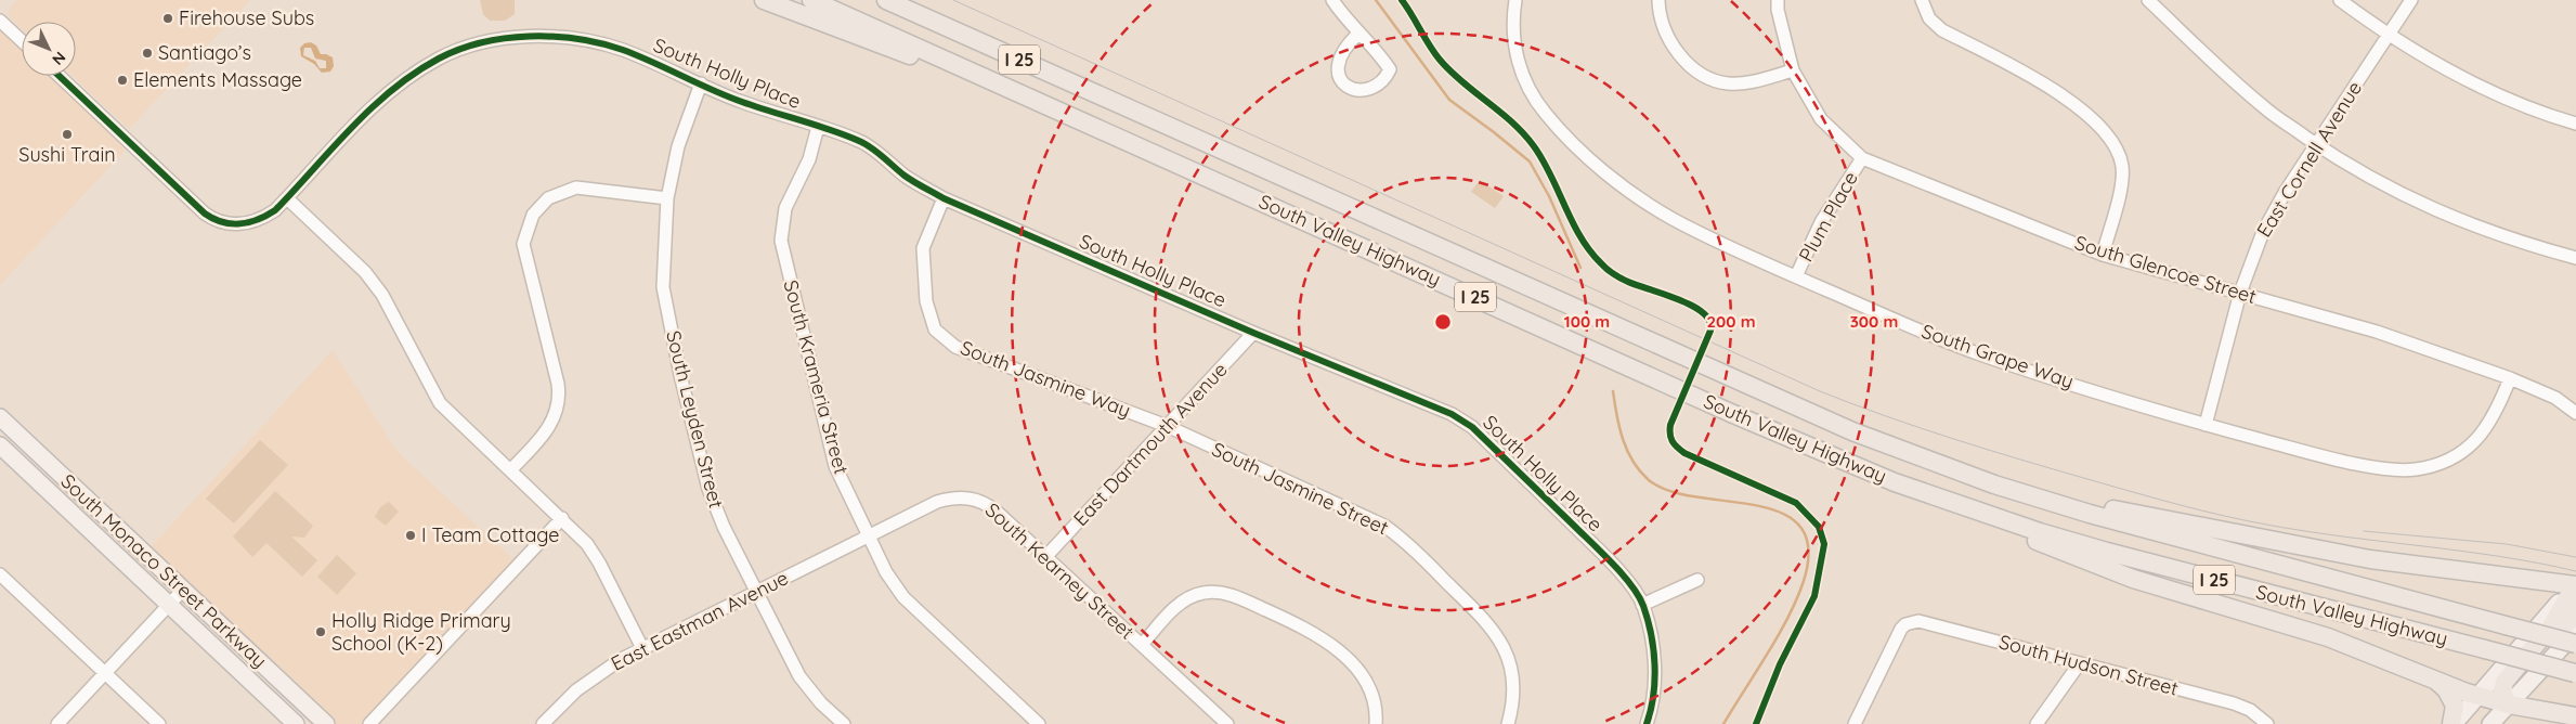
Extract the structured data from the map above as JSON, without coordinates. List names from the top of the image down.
{
  "streets": {
    "highway": ["I 25", "South Valley Highway"],
    "main road": ["South Monaco Street Parkway"],
    "street": [
      "South Holly Place",
      "East Cornell Avenue",
      "Plum Place",
      "South Glencoe Street",
      "South Grape Way",
      "South Krameria Street",
      "South Jasmine Way",
      "South Leyden Street",
      "East Dartmouth Avenue",
      "South Jasmine Street",
      "South Kearney Street",
      "East Eastman Avenue",
      "South Hudson Street"
    ]
  },
  "crossings": [
    ["South Holly Place", "South Krameria Street"],
    ["South Holly Place", "South Jasmine Way"],
    ["South Holly Place", "South Leyden Street"],
    ["South Holly Place", "East Dartmouth Avenue"],
    ["East Cornell Avenue", "South Glencoe Street"],
    ["East Cornell Avenue", "South Grape Way"],
    ["Plum Place", "South Glencoe Street"],
    ["Plum Place", "South Grape Way"],
    ["South Glencoe Street", "South Grape Way"],
    ["South Krameria Street", "South Kearney Street"],
    ["South Krameria Street", "East Eastman Avenue"],
    ["South Jasmine Way", "East Dartmouth Avenue"],
    ["South Jasmine Way", "South Jasmine Street"],
    ["South Leyden Street", "East Eastman Avenue"],
    ["East Dartmouth Avenue", "South Jasmine Street"],
    ["East Dartmouth Avenue", "South Kearney Street"],
    ["South Kearney Street", "East Eastman Avenue"]
  ],
  "places": [
    "Firehouse Subs",
    "Santiago’s",
    "Elements Massage",
    "Sushi Train",
    "I Team Cottage",
    "Holly Ridge Primary School (K-2)"
  ],
  "north": "bottom right",
  "rings": ["100 m", "200 m", "300 m"]
}
